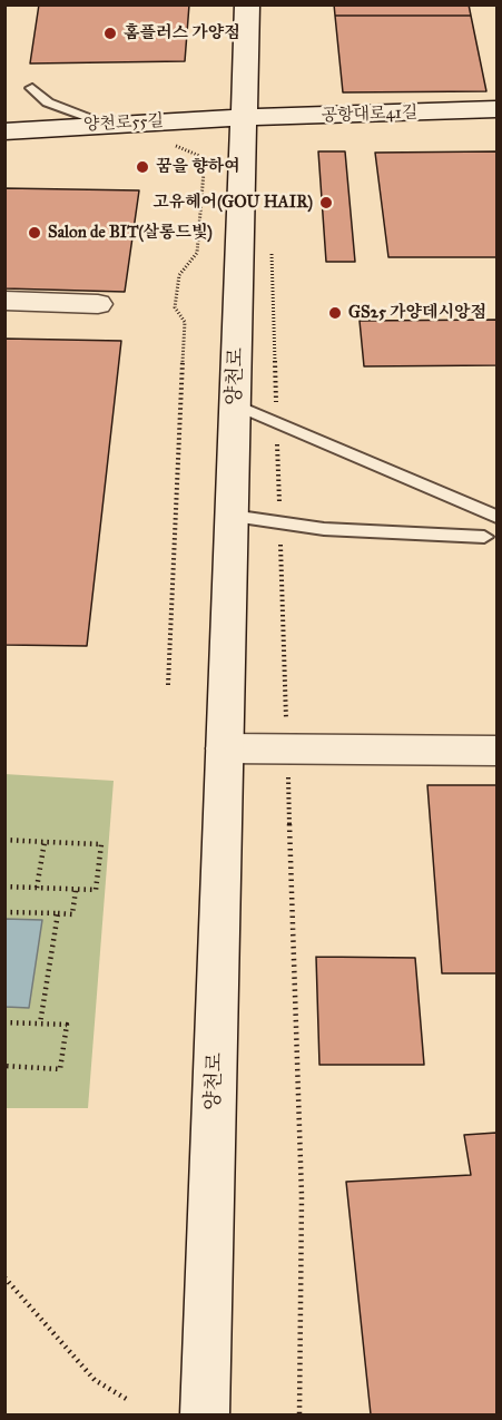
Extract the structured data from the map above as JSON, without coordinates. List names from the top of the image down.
{
  "streets": {
    "main road": ["공항대로41길", "양천로55길", "양천로"]
  },
  "crossings": [
    ["공항대로41길", "양천로55길"],
    ["공항대로41길", "양천로"],
    ["양천로55길", "양천로"]
  ],
  "places": [
    "홈플러스 가양점",
    "꿈을 향하여",
    "고유헤어(GOU HAIR)",
    "Salon de BIT(살롱드빛)",
    "GS25 가양데시앙점"
  ]
}
